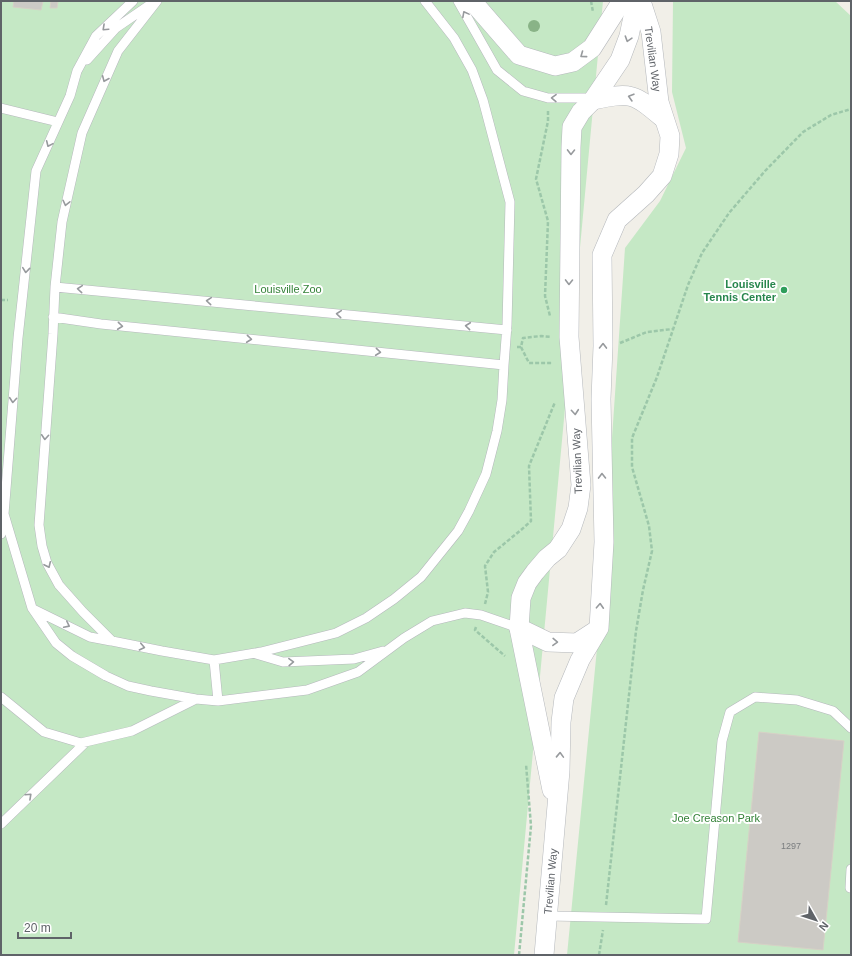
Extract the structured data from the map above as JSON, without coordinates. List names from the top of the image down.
{
  "streets": {
    "street": ["Trevilian Way"]
  },
  "parks": ["Louisville Zoo", "Joe Creason Park"],
  "places": ["Louisville Tennis Center"],
  "house_numbers": ["1297"],
  "scale_bar": "20 m",
  "north": "bottom right"
}
